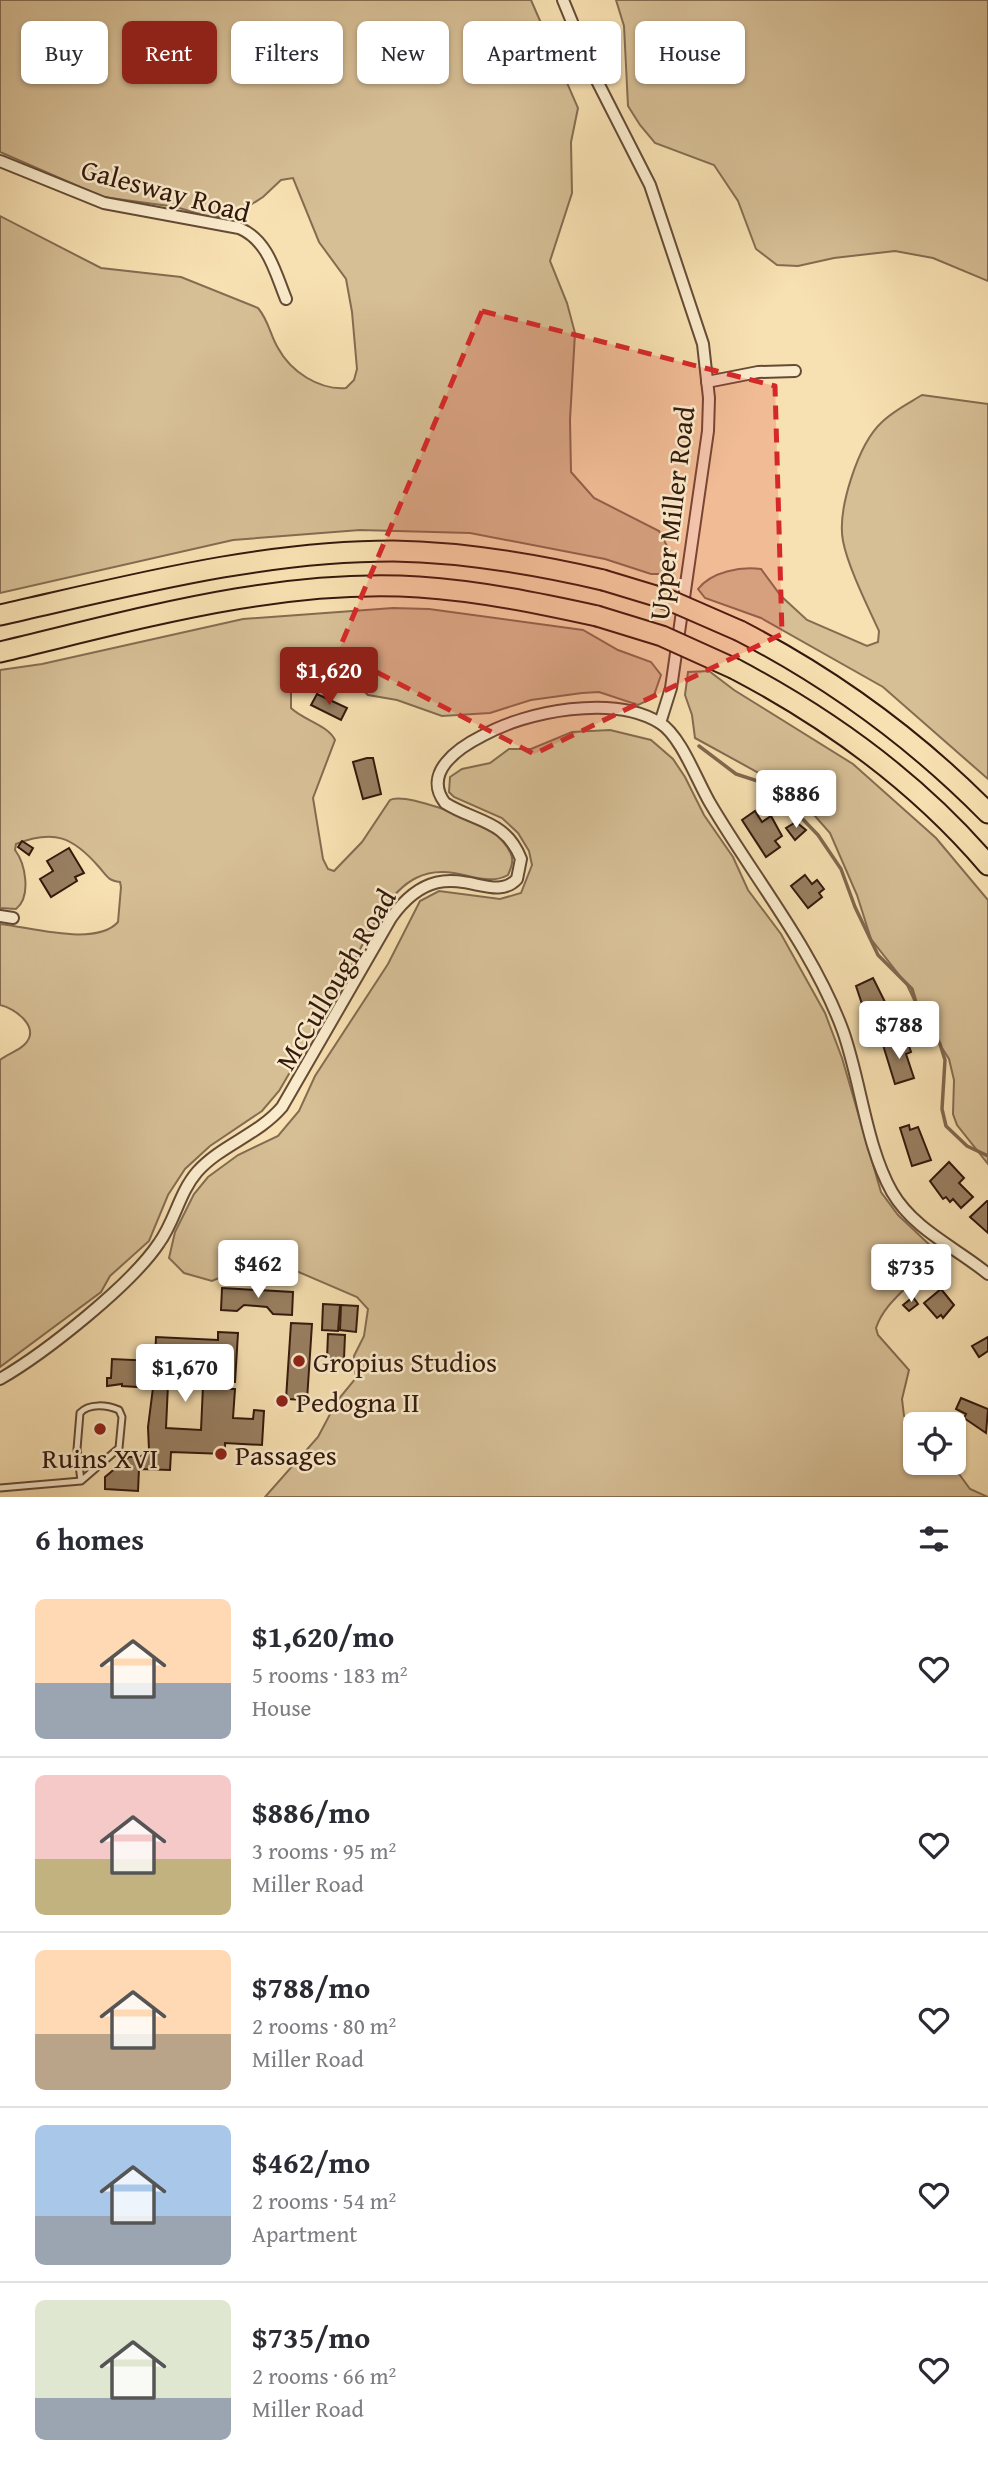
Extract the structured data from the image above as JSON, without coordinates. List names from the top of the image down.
{
  "streets": {
    "street": ["Galesway Road", "Upper Miller Road", "McCullough Road"]
  },
  "crossings": [
    ["Upper Miller Road", "McCullough Road"]
  ],
  "places": [
    "Gropius Studios",
    "Pedogna II",
    "Ruins XVI",
    "Passages"
  ],
  "page": {
    "chip": [
      "Buy",
      "Rent",
      "Filters",
      "New",
      "Apartment",
      "House"
    ],
    "price": [
      "$1,620",
      "$886",
      "$788",
      "$462",
      "$735",
      "$1,670"
    ],
    "heading": "6 homes",
    "list": [
      {
        "name": "$1,620/mo",
        "note": "5 rooms · 183 m² · House"
      },
      {
        "name": "$886/mo",
        "note": "3 rooms · 95 m² · Miller Road"
      },
      {
        "name": "$788/mo",
        "note": "2 rooms · 80 m² · Miller Road"
      },
      {
        "name": "$462/mo",
        "note": "2 rooms · 54 m² · Apartment"
      },
      {
        "name": "$735/mo",
        "note": "2 rooms · 66 m² · Miller Road"
      }
    ]
  }
}
